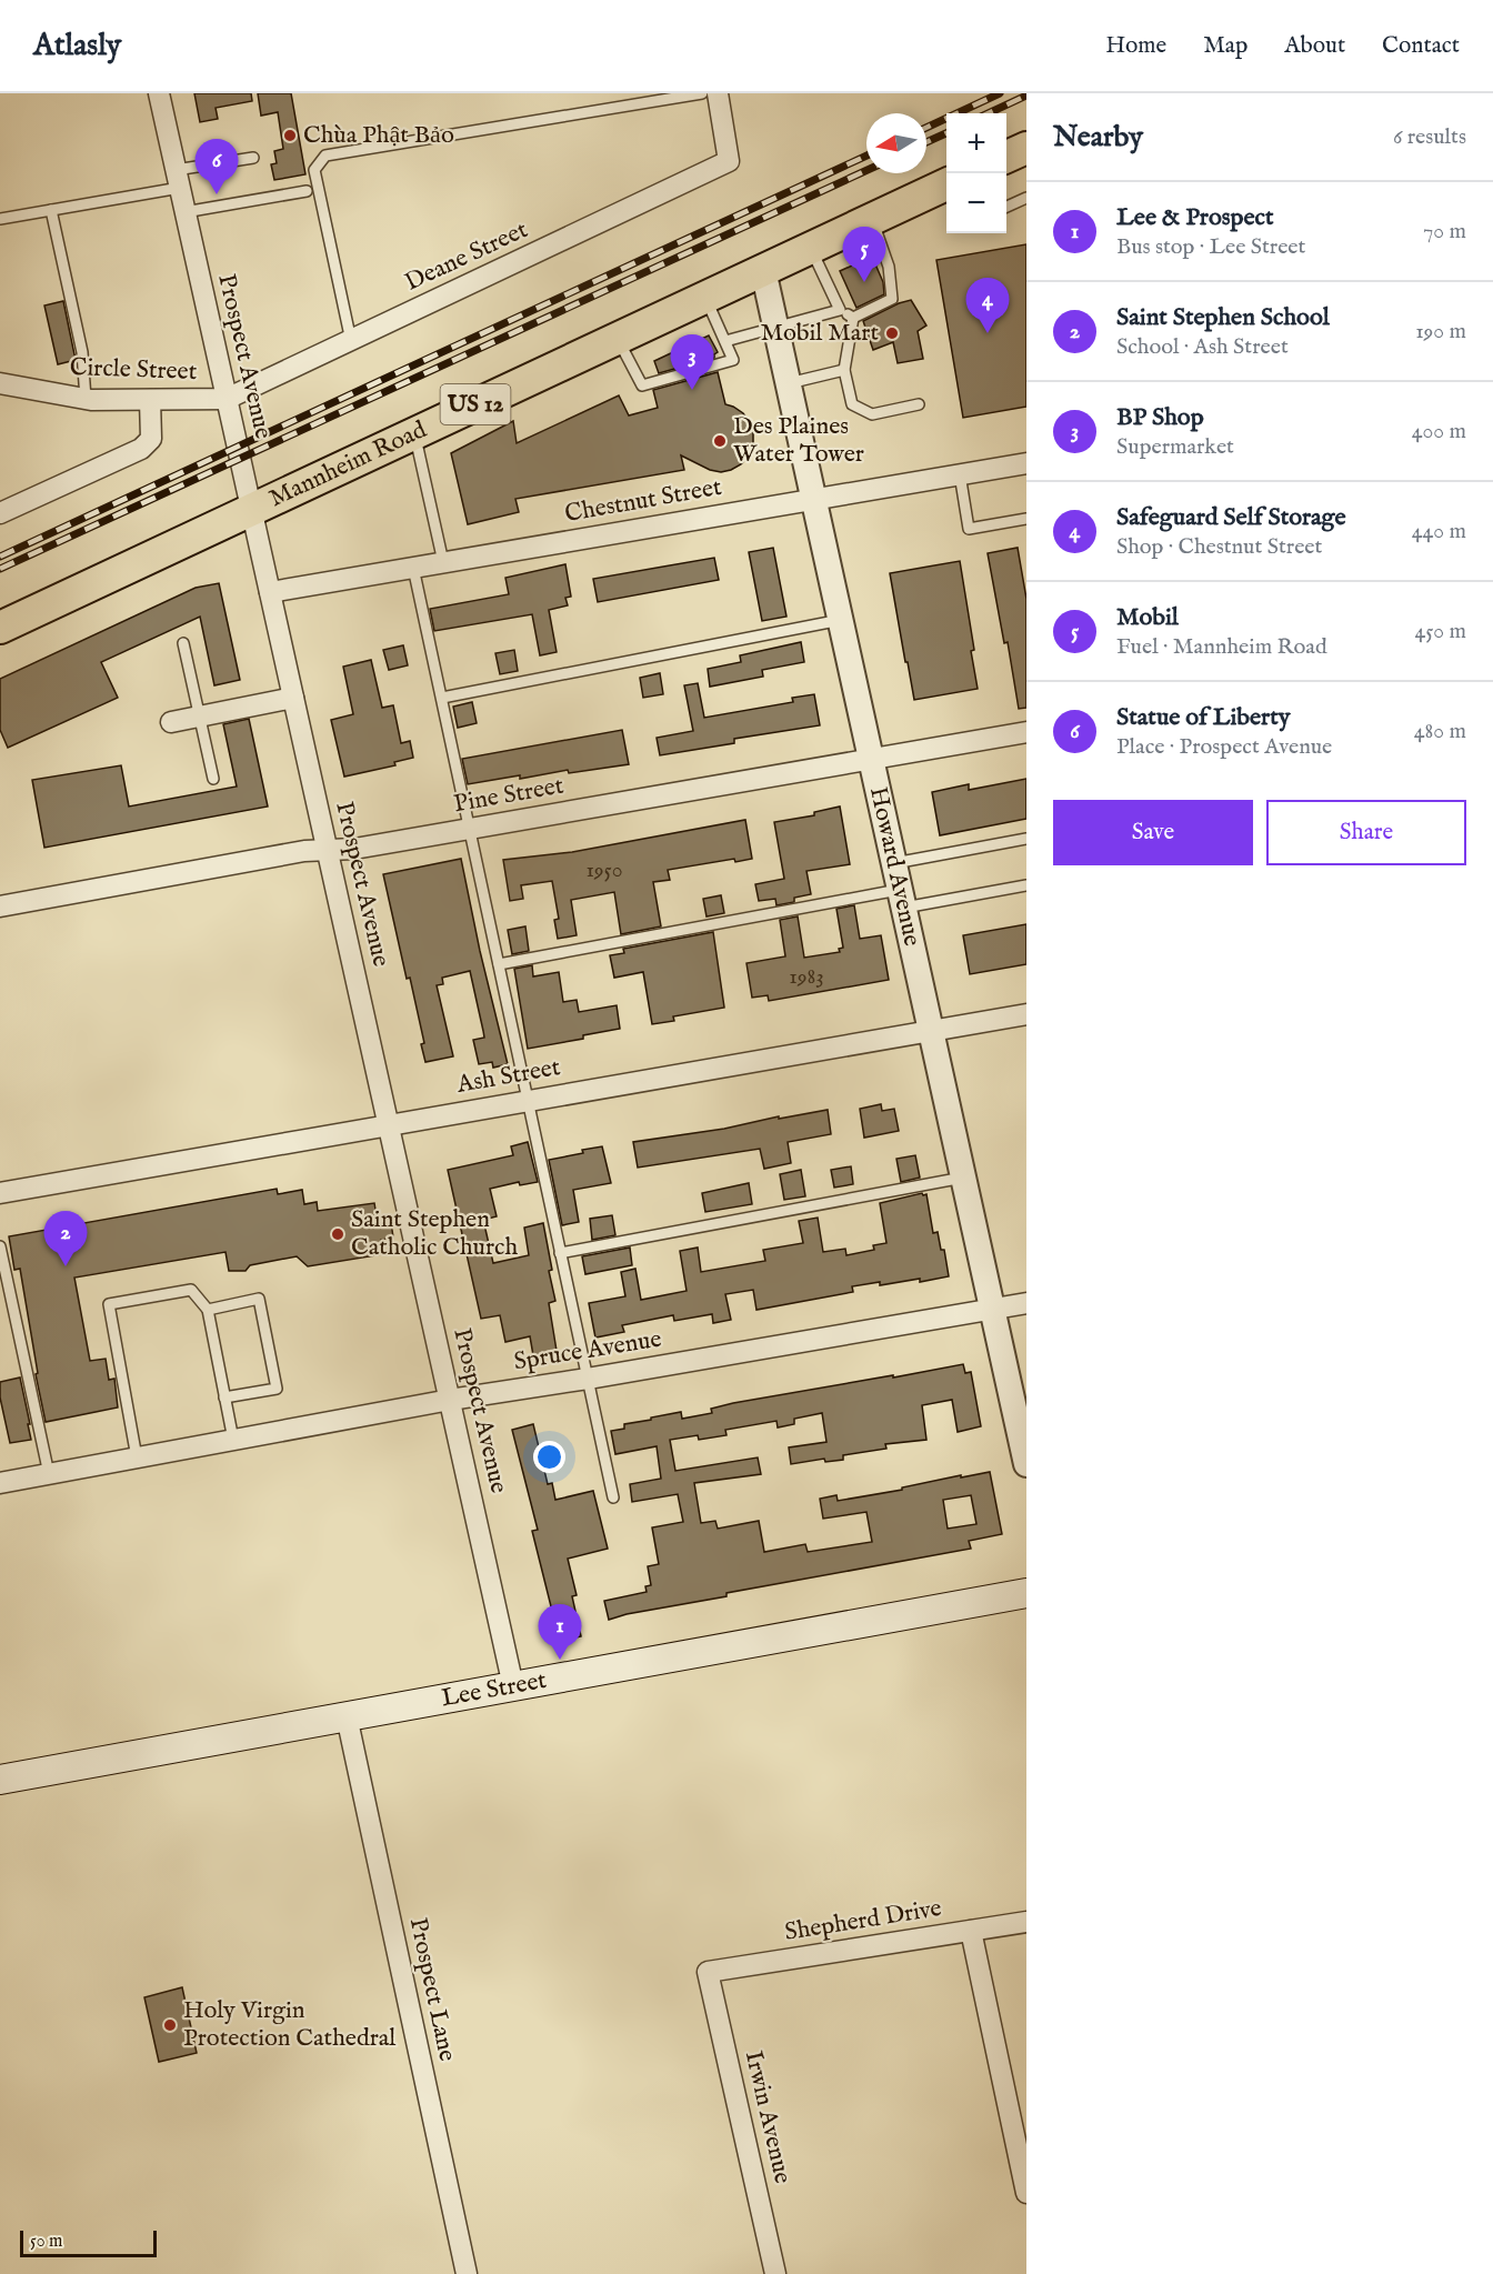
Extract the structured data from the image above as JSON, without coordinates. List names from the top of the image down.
{
  "streets": {
    "main road": ["US 12", "Mannheim Road", "Lee Street"],
    "street": [
      "Deane Street",
      "Prospect Avenue",
      "Circle Street",
      "Chestnut Street",
      "Pine Street",
      "Howard Avenue",
      "Ash Street",
      "Spruce Avenue",
      "Shepherd Drive",
      "Prospect Lane",
      "Irwin Avenue"
    ]
  },
  "crossings": [
    ["Deane Street", "Prospect Avenue"],
    ["Deane Street", "Circle Street"],
    ["Prospect Avenue", "Circle Street"],
    ["Prospect Avenue", "Mannheim Road"],
    ["Prospect Avenue", "Chestnut Street"],
    ["Prospect Avenue", "Pine Street"],
    ["Prospect Avenue", "Ash Street"],
    ["Prospect Avenue", "Spruce Avenue"],
    ["Prospect Avenue", "Lee Street"],
    ["Mannheim Road", "Howard Avenue"],
    ["Chestnut Street", "Howard Avenue"],
    ["Pine Street", "Howard Avenue"],
    ["Howard Avenue", "Ash Street"],
    ["Howard Avenue", "Spruce Avenue"],
    ["Lee Street", "Prospect Lane"],
    ["Shepherd Drive", "Irwin Avenue"]
  ],
  "places": [
    "Chùa Phật Bảo",
    "Mobil Mart",
    "Des Plaines Water Tower",
    "Saint Stephen Catholic Church",
    "Holy Virgin Protection Cathedral"
  ],
  "house_numbers": ["1950", "1983"],
  "scale_bar": "50 m",
  "north": "left",
  "page": {
    "header": "Atlasly",
    "nav": [
      "Home",
      "Map",
      "About",
      "Contact"
    ],
    "heading": ["Nearby", "6 results"],
    "map_buttons": ["+", "−"],
    "pins": [
      "6",
      "5",
      "4",
      "3",
      "2",
      "1"
    ],
    "list": [
      {
        "mark": "1",
        "name": "Lee & Prospect",
        "note": "Bus stop · Lee Street",
        "value": "70 m"
      },
      {
        "mark": "2",
        "name": "Saint Stephen School",
        "note": "School · Ash Street",
        "value": "190 m"
      },
      {
        "mark": "3",
        "name": "BP Shop",
        "note": "Supermarket",
        "value": "400 m"
      },
      {
        "mark": "4",
        "name": "Safeguard Self Storage",
        "note": "Shop · Chestnut Street",
        "value": "440 m"
      },
      {
        "mark": "5",
        "name": "Mobil",
        "note": "Fuel · Mannheim Road",
        "value": "450 m"
      },
      {
        "mark": "6",
        "name": "Statue of Liberty",
        "note": "Place · Prospect Avenue",
        "value": "480 m"
      }
    ],
    "buttons": ["Save", "Share"],
    "scale": "50 m"
  }
}
